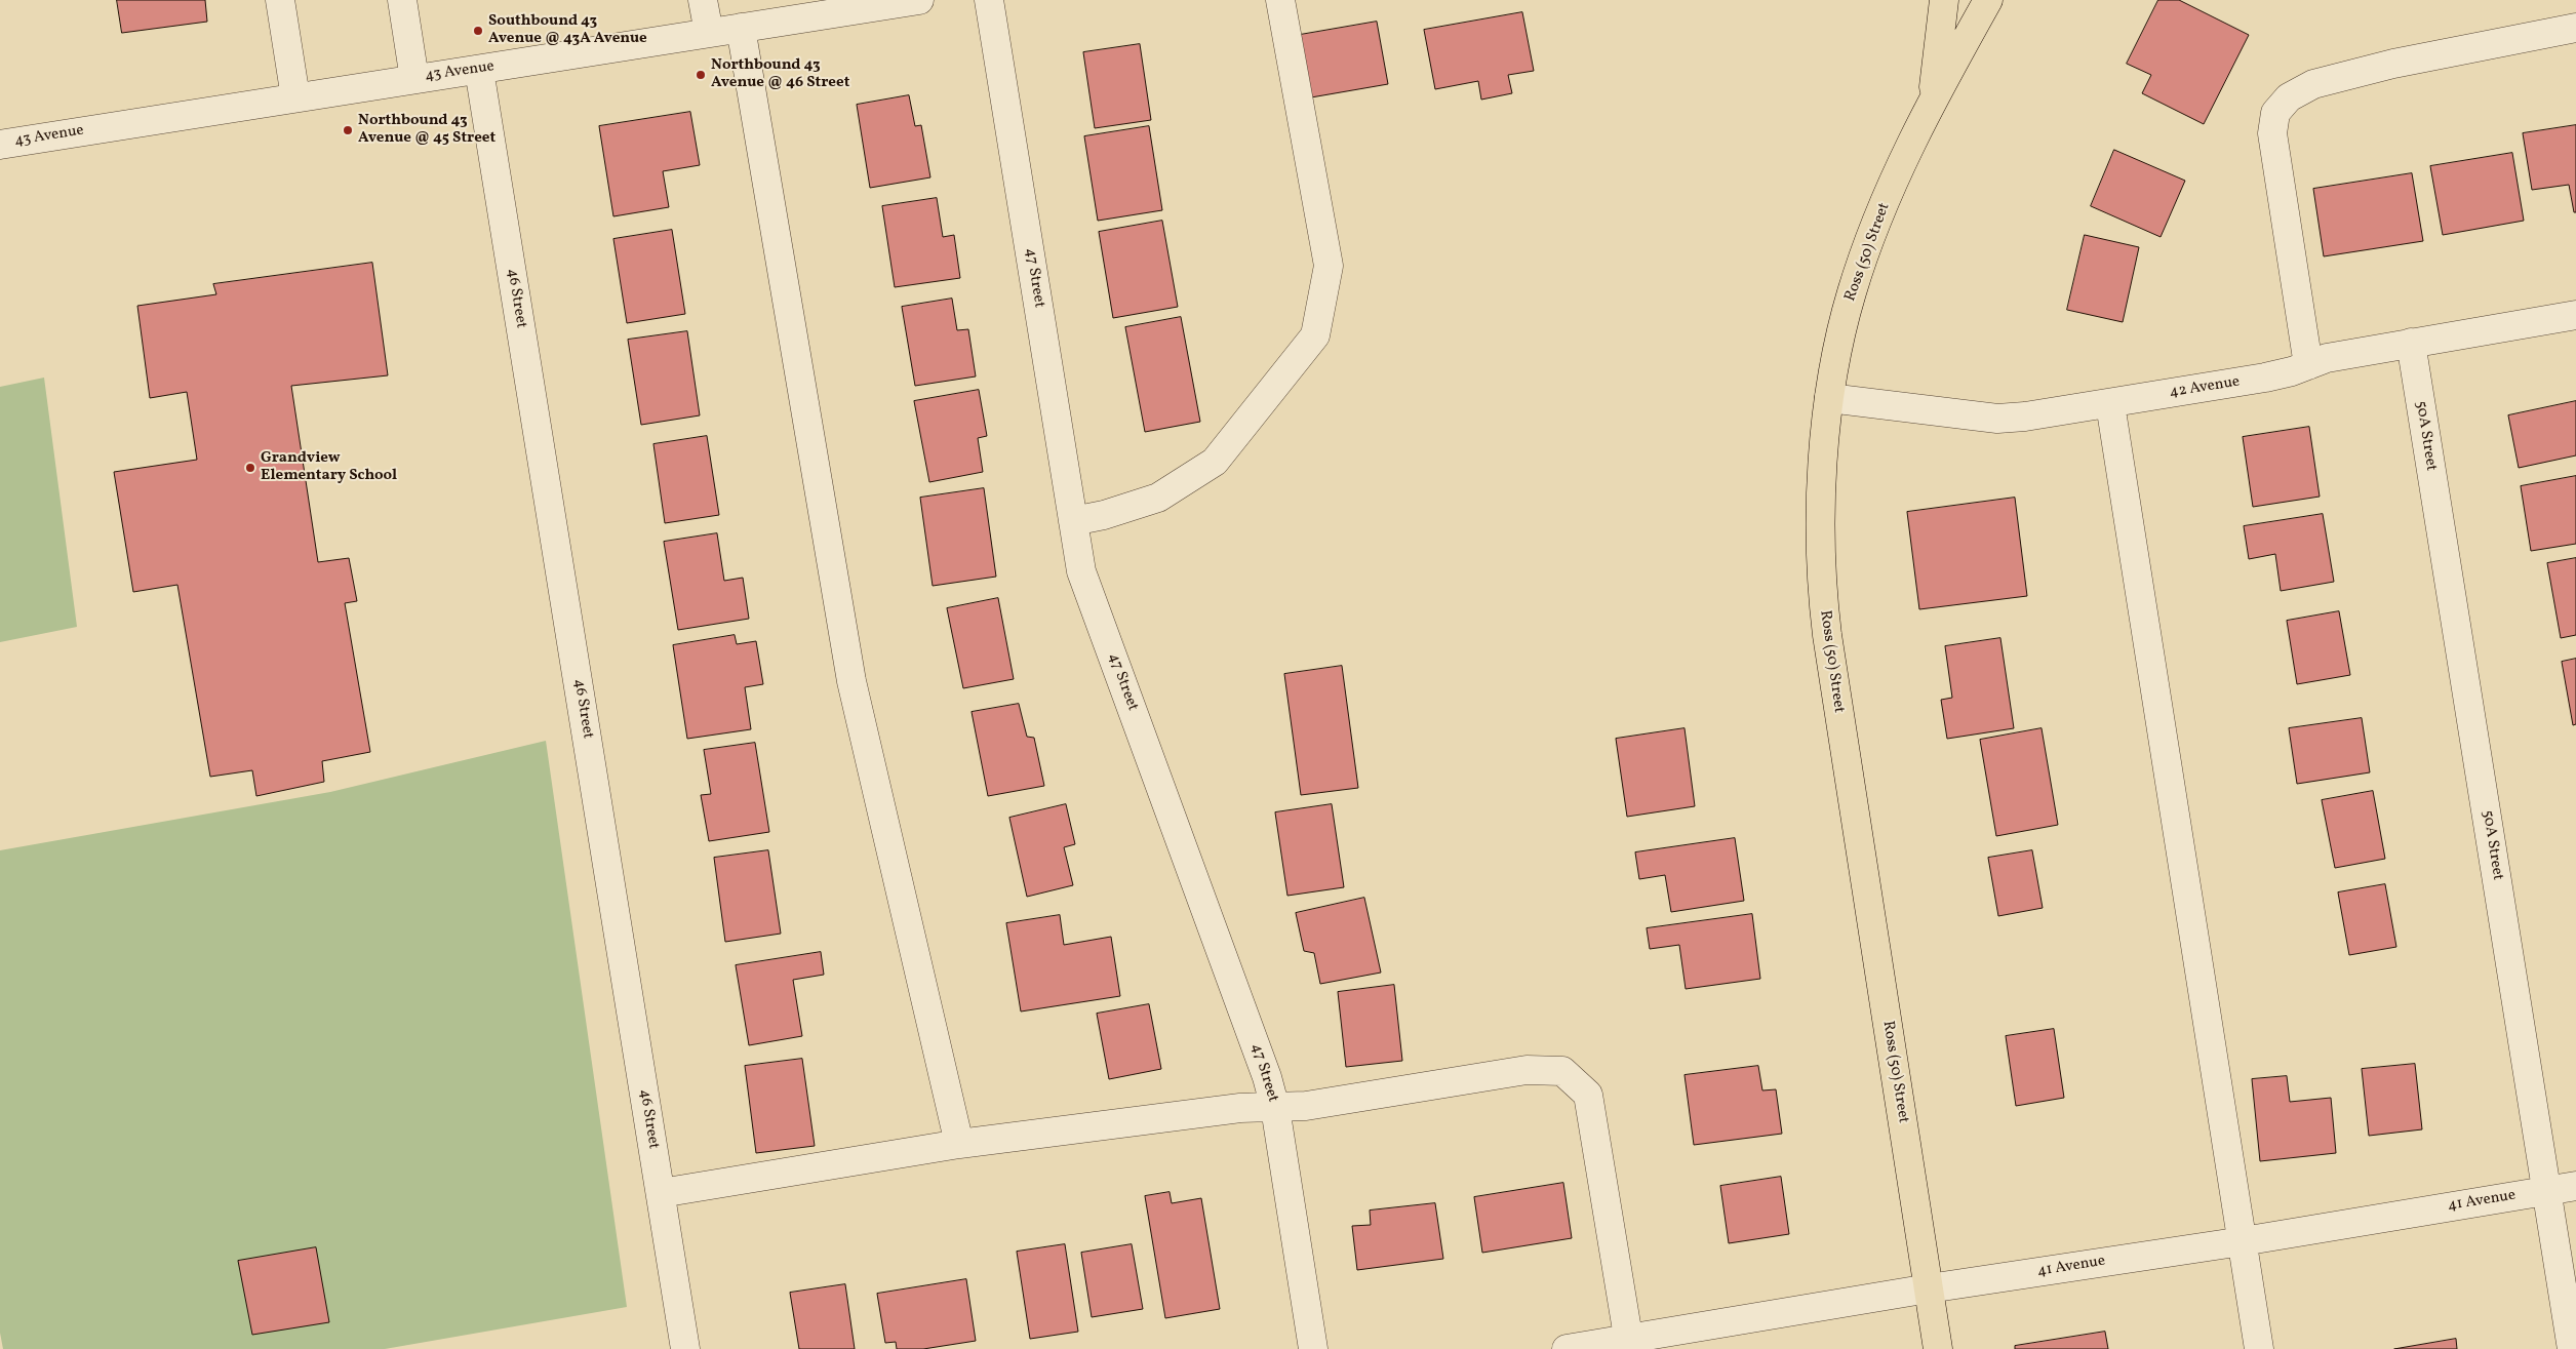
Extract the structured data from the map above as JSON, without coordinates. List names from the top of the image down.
{
  "streets": {
    "main road": ["Ross (50) Street"],
    "street": [
      "43 Avenue",
      "47 Street",
      "46 Street",
      "42 Avenue",
      "50A Street",
      "41 Avenue"
    ]
  },
  "crossings": [
    ["43 Avenue", "46 Street"],
    ["Ross (50) Street", "42 Avenue"],
    ["Ross (50) Street", "41 Avenue"],
    ["42 Avenue", "50A Street"],
    ["50A Street", "41 Avenue"]
  ],
  "places": [
    "Southbound 43 Avenue @ 43A Avenue",
    "Northbound 43 Avenue @ 46 Street",
    "Northbound 43 Avenue @ 45 Street",
    "Grandview Elementary School"
  ]
}
